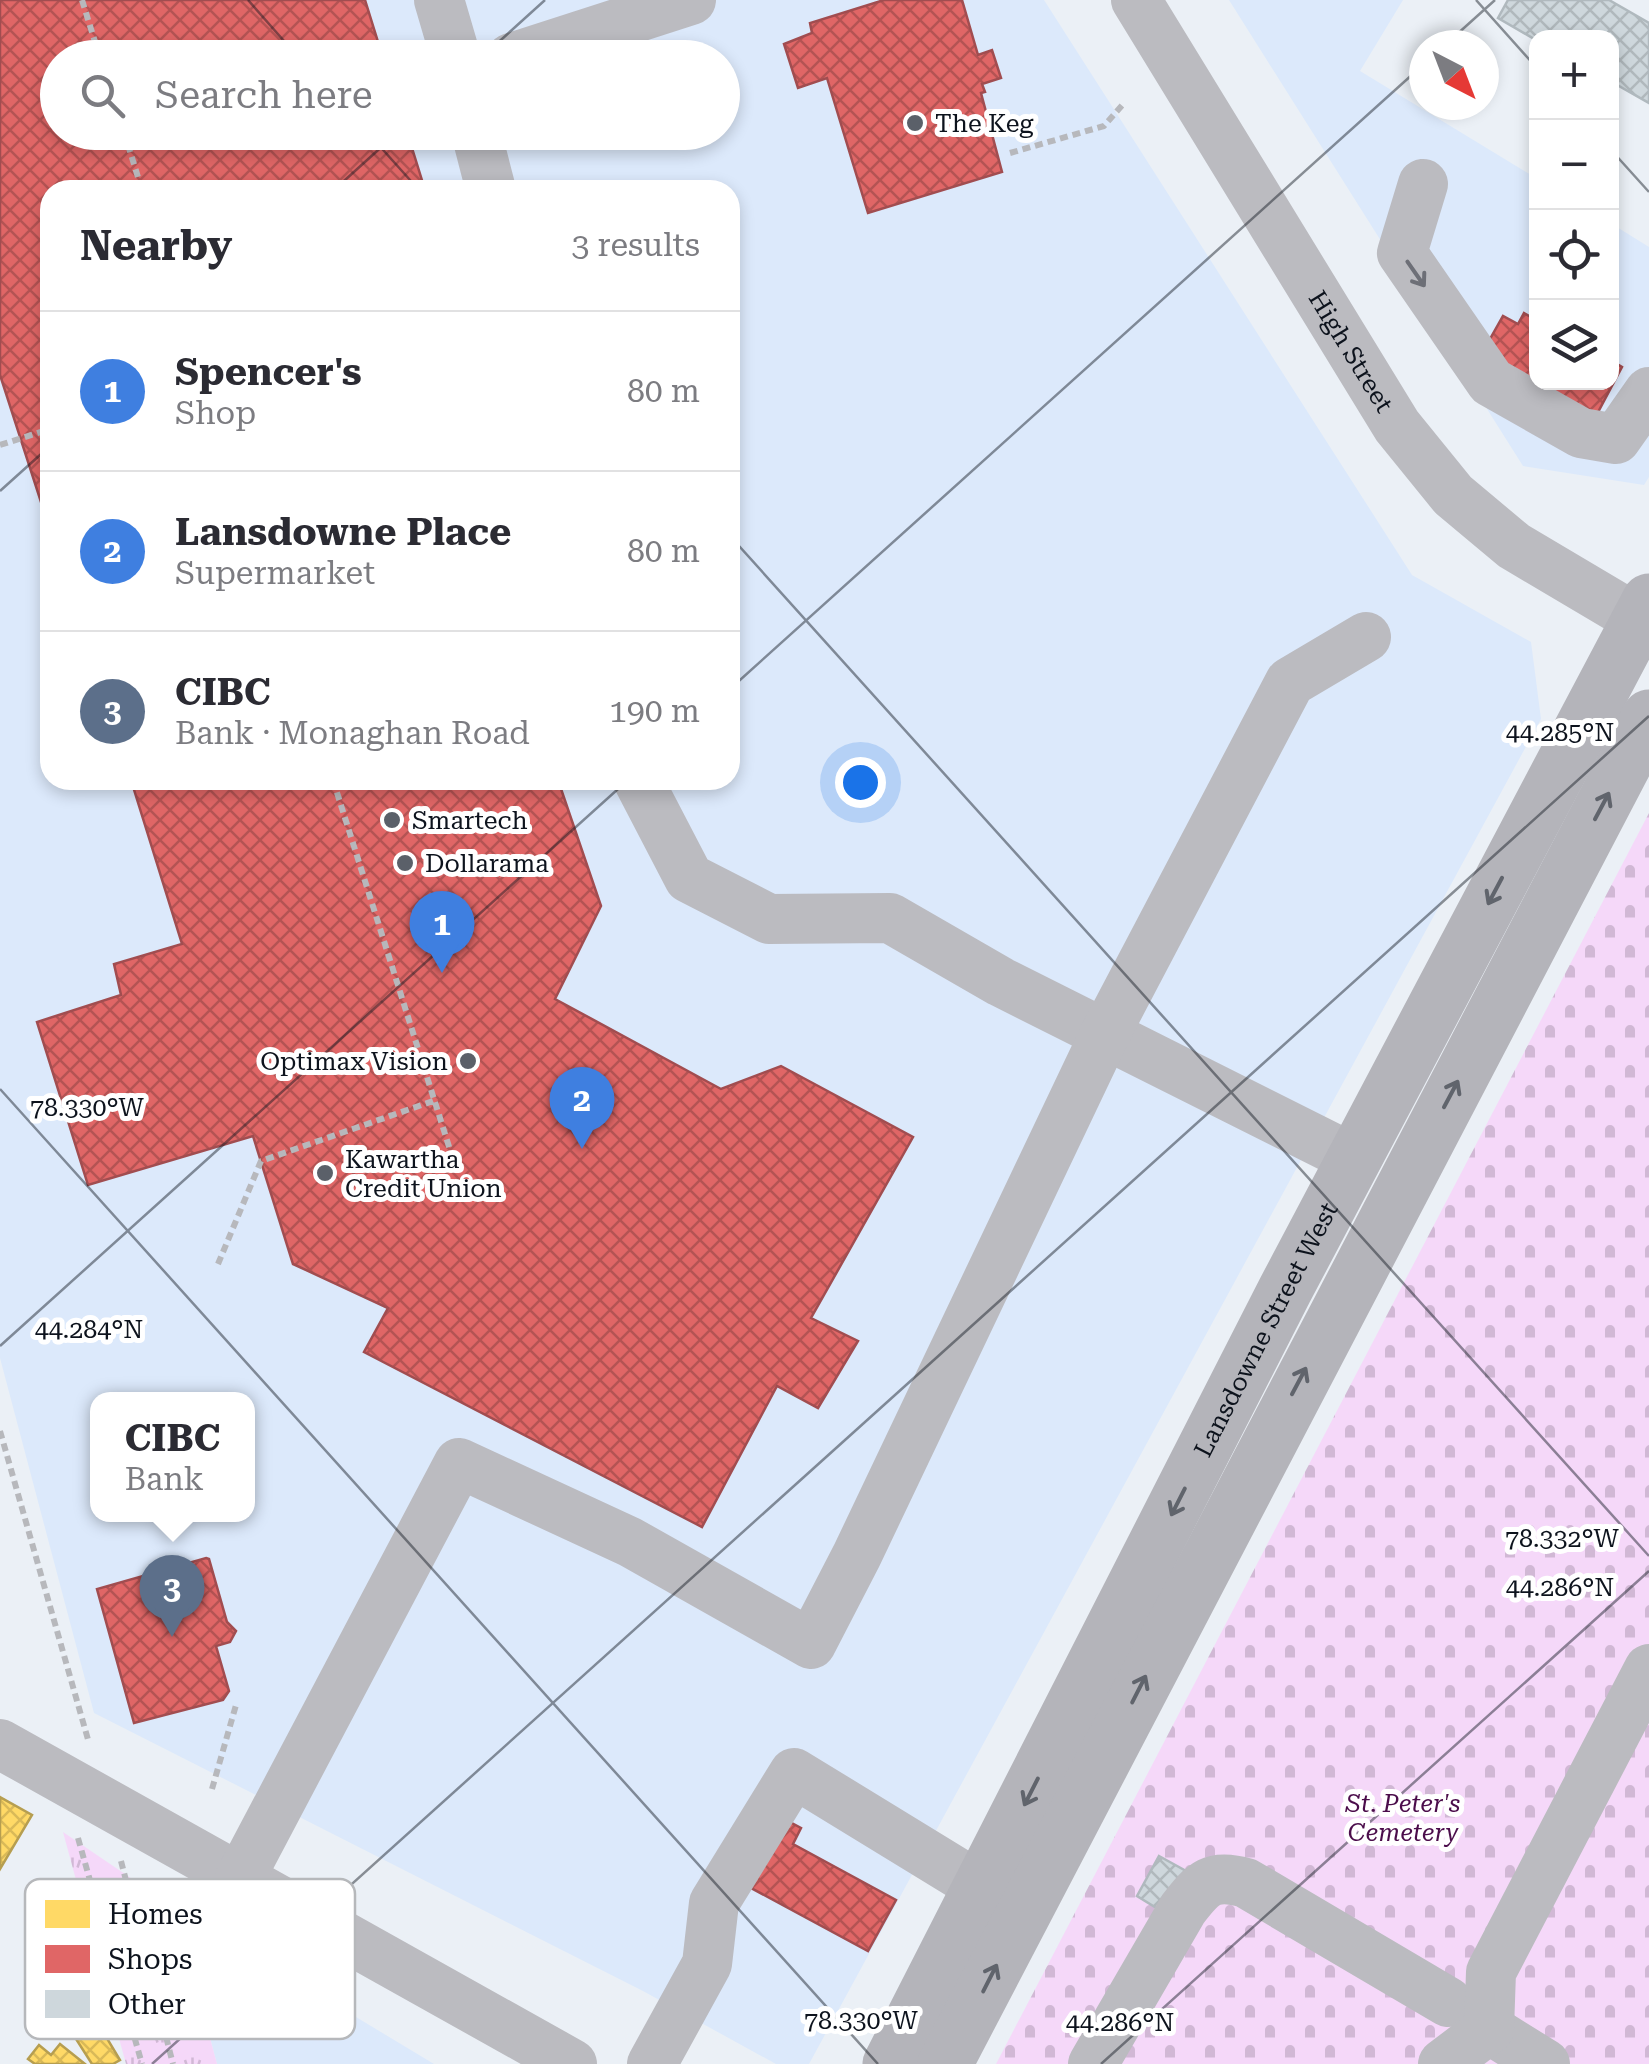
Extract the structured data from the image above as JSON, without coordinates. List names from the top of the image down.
{
  "streets": {
    "main road": ["Lansdowne Street West"],
    "street": ["High Street"]
  },
  "crossings": [
    ["High Street", "Lansdowne Street West"]
  ],
  "parks": ["St. Peter's Cemetery"],
  "places": [
    "The Keg",
    "Smartech",
    "Dollarama",
    "Optimax Vision",
    "Kawartha Credit Union"
  ],
  "legend": ["Homes", "Shops", "Other"],
  "north": "bottom right",
  "page": {
    "map_buttons": ["+", "−"],
    "search": "Search here",
    "heading": ["Nearby", "3 results"],
    "list": [
      {
        "mark": "1",
        "name": "Spencer's",
        "note": "Shop",
        "value": "80 m"
      },
      {
        "mark": "2",
        "name": "Lansdowne Place",
        "note": "Supermarket",
        "value": "80 m"
      },
      {
        "mark": "3",
        "name": "CIBC",
        "note": "Bank · Monaghan Road",
        "value": "190 m"
      }
    ],
    "pins": ["1", "2", "3"],
    "popup": ["CIBC", "Bank"]
  },
  "coordinates": [
    "44.285°N",
    "78.330°W",
    "44.284°N",
    "78.332°W",
    "44.286°N"
  ]
}
